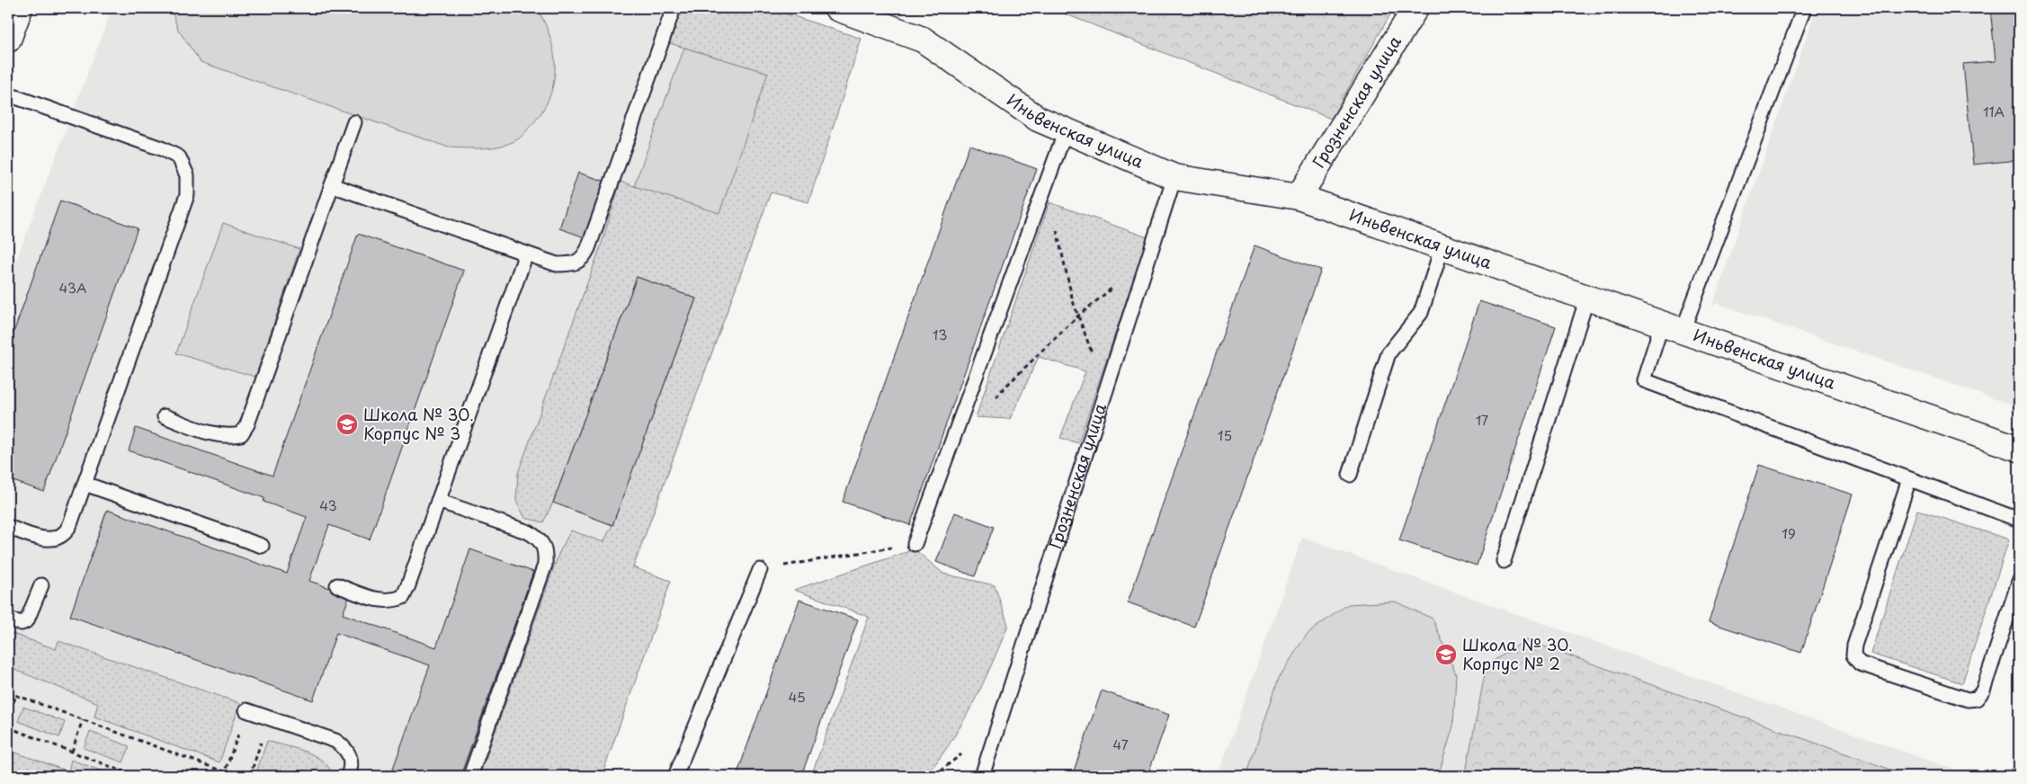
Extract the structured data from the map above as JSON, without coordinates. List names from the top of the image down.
{
  "streets": {
    "street": ["Грозненская улица", "Иньвенская улица"]
  },
  "crossings": [
    ["Грозненская улица", "Иньвенская улица"]
  ],
  "places": {
    "school or university": ["Школа № 30. Корпус № 3", "Школа № 30. Корпус № 2"]
  },
  "house_numbers": [
    "11А",
    "43А",
    "13",
    "17",
    "15",
    "43",
    "19",
    "45",
    "47"
  ]
}
